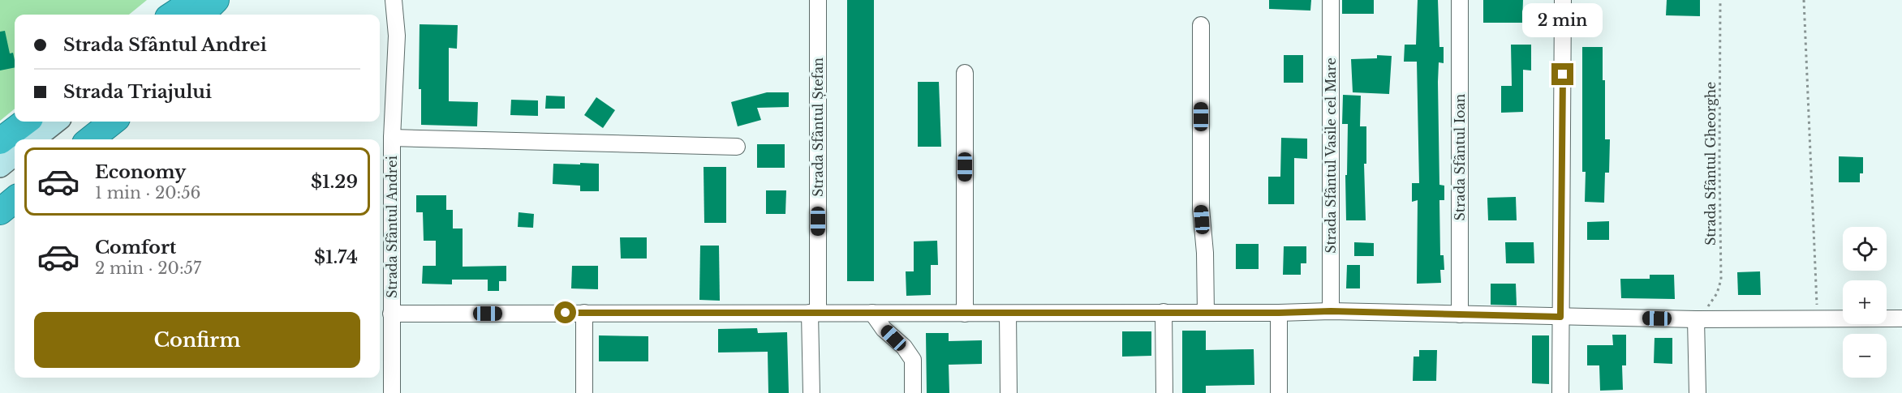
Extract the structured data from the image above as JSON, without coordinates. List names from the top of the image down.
{
  "streets": {
    "street": [
      "Strada Sfântul Ștefan",
      "Strada Sfântul Vasile cel Mare",
      "Strada Sfântul Ioan",
      "Strada Sfântul Andrei"
    ],
    "path": ["Strada Sfântul Gheorghe"]
  },
  "crossings": [
    ["Strada Sfântul Ștefan", "Strada Sfântul Andrei"],
    ["Strada Sfântul Vasile cel Mare", "Strada Sfântul Andrei"],
    ["Strada Sfântul Ioan", "Strada Sfântul Andrei"],
    ["Strada Sfântul Gheorghe", "Strada Sfântul Andrei"]
  ],
  "page": {
    "bubble": "2 min",
    "banner": ["Strada Sfântul Andrei", "Strada Triajului"],
    "list": [
      {
        "name": "Economy",
        "note": "1 min · 20:56",
        "value": "$1.29"
      },
      {
        "name": "Comfort",
        "note": "2 min · 20:57",
        "value": "$1.74"
      }
    ],
    "map_buttons": ["+", "−"],
    "buttons": "Confirm"
  }
}
